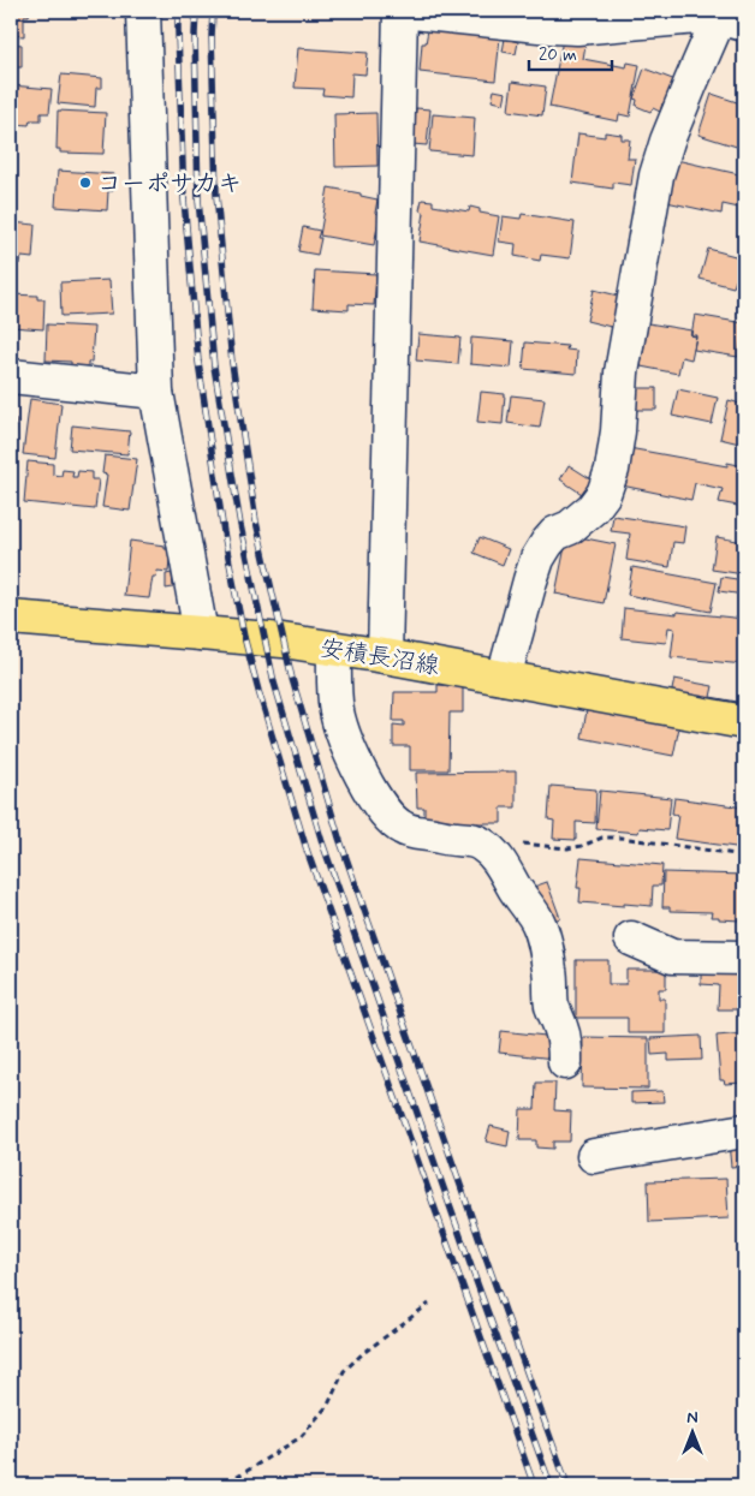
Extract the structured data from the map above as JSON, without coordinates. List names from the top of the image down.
{
  "streets": {
    "main road": ["安積長沼線"]
  },
  "places": ["コーポサカキ"],
  "scale_bar": "20 m",
  "north": "top"
}
